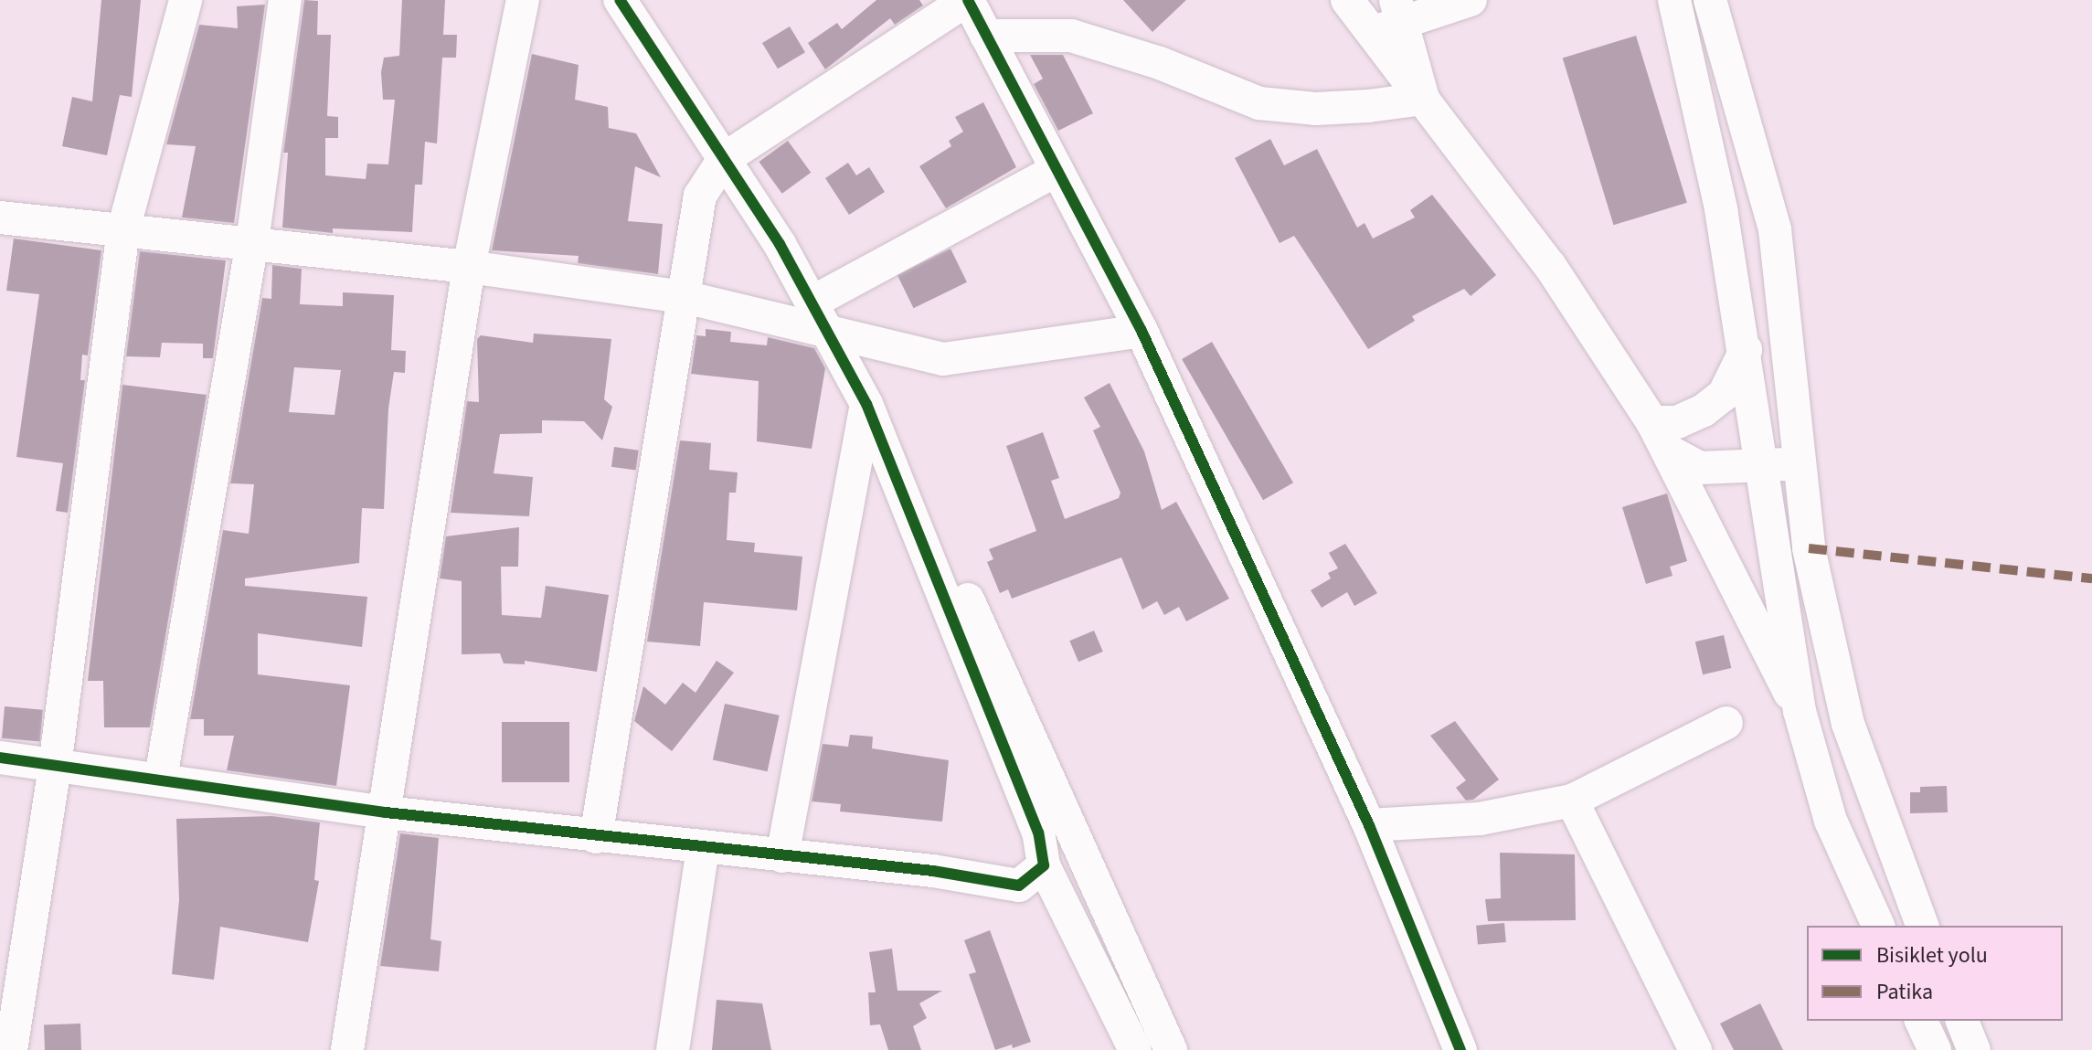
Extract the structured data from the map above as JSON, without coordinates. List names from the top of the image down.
{
  "legend": ["Bisiklet yolu", "Patika"]
}
